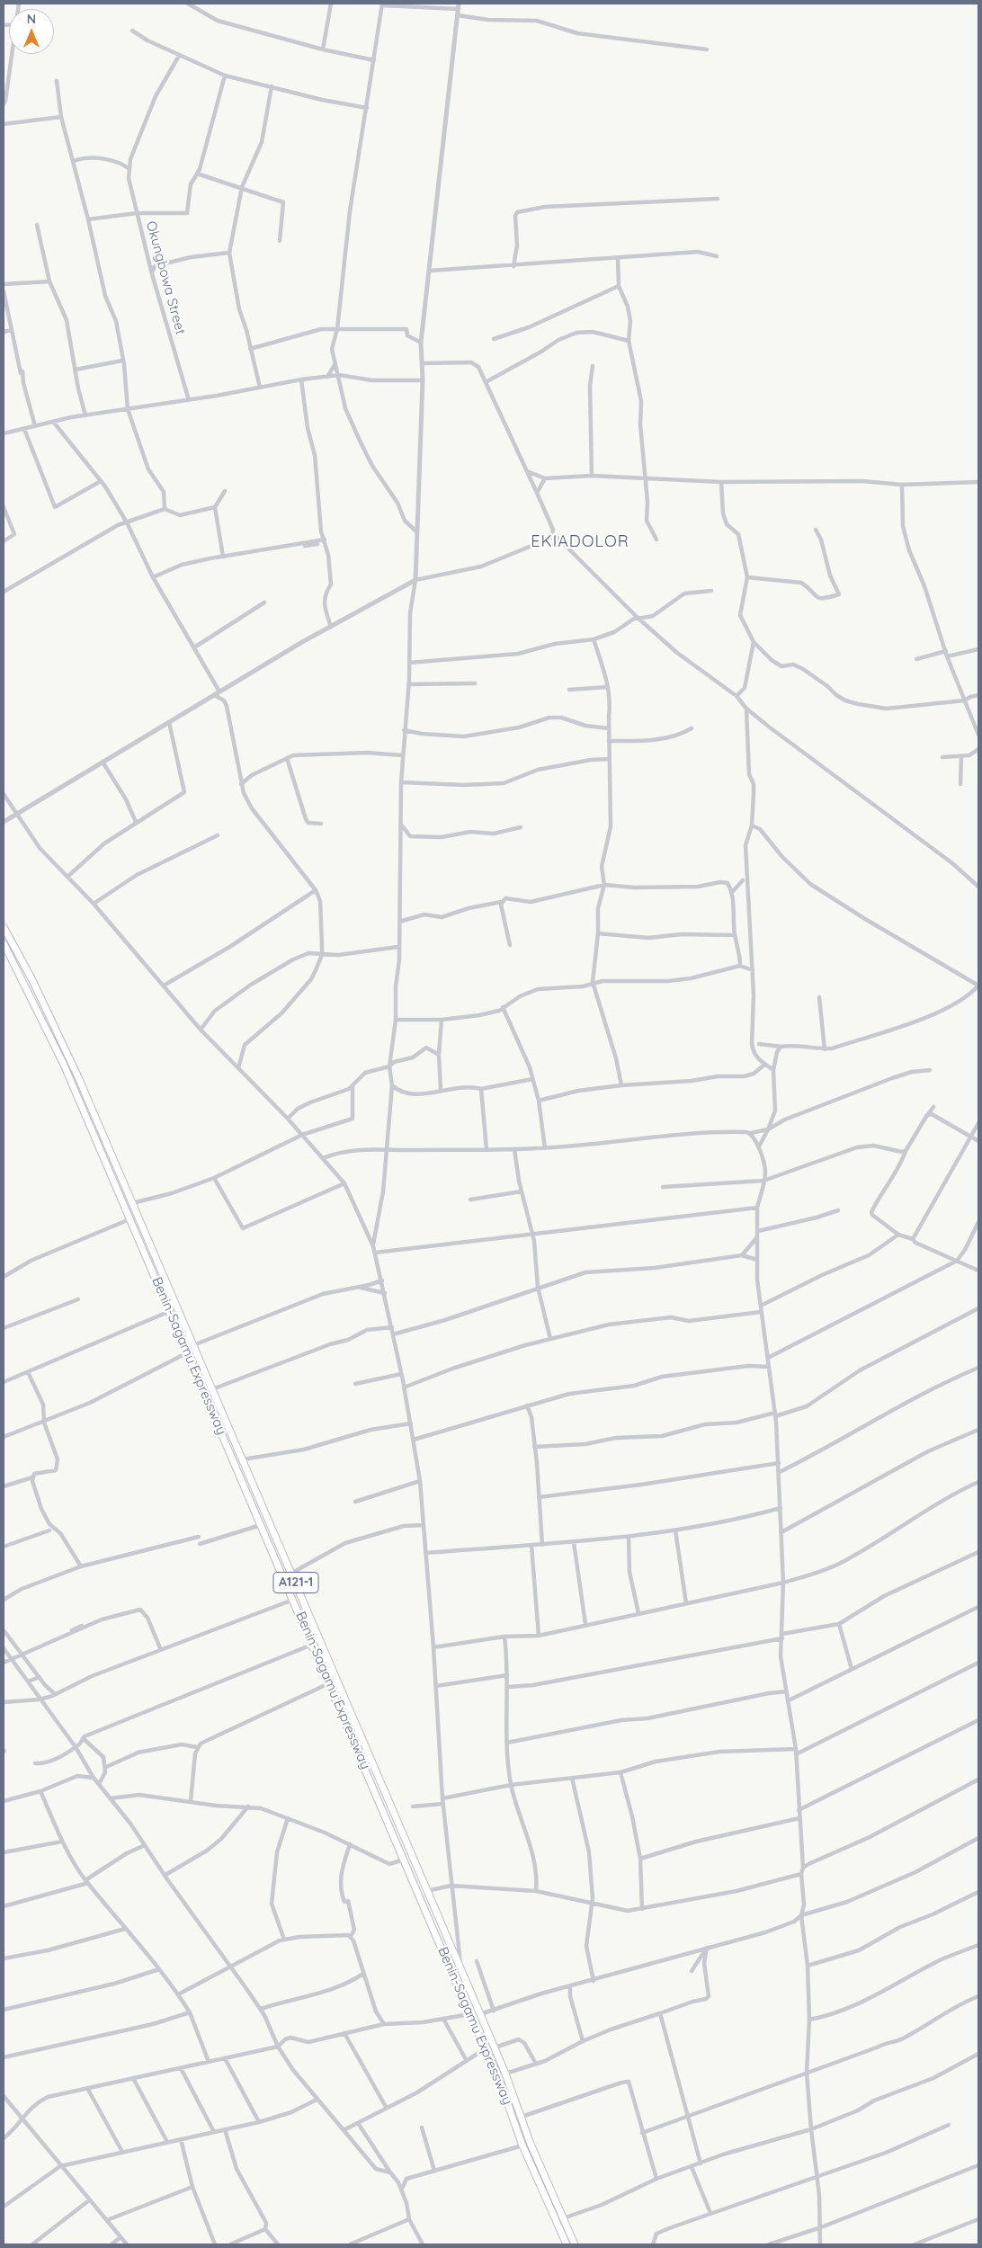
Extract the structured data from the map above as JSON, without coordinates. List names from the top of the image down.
{
  "streets": {
    "highway": ["Benin-Sagamu Expressway", "A121-1"],
    "street": ["Okungbowa Street"]
  },
  "districts": ["EKIADOLOR"],
  "north": "top"
}
